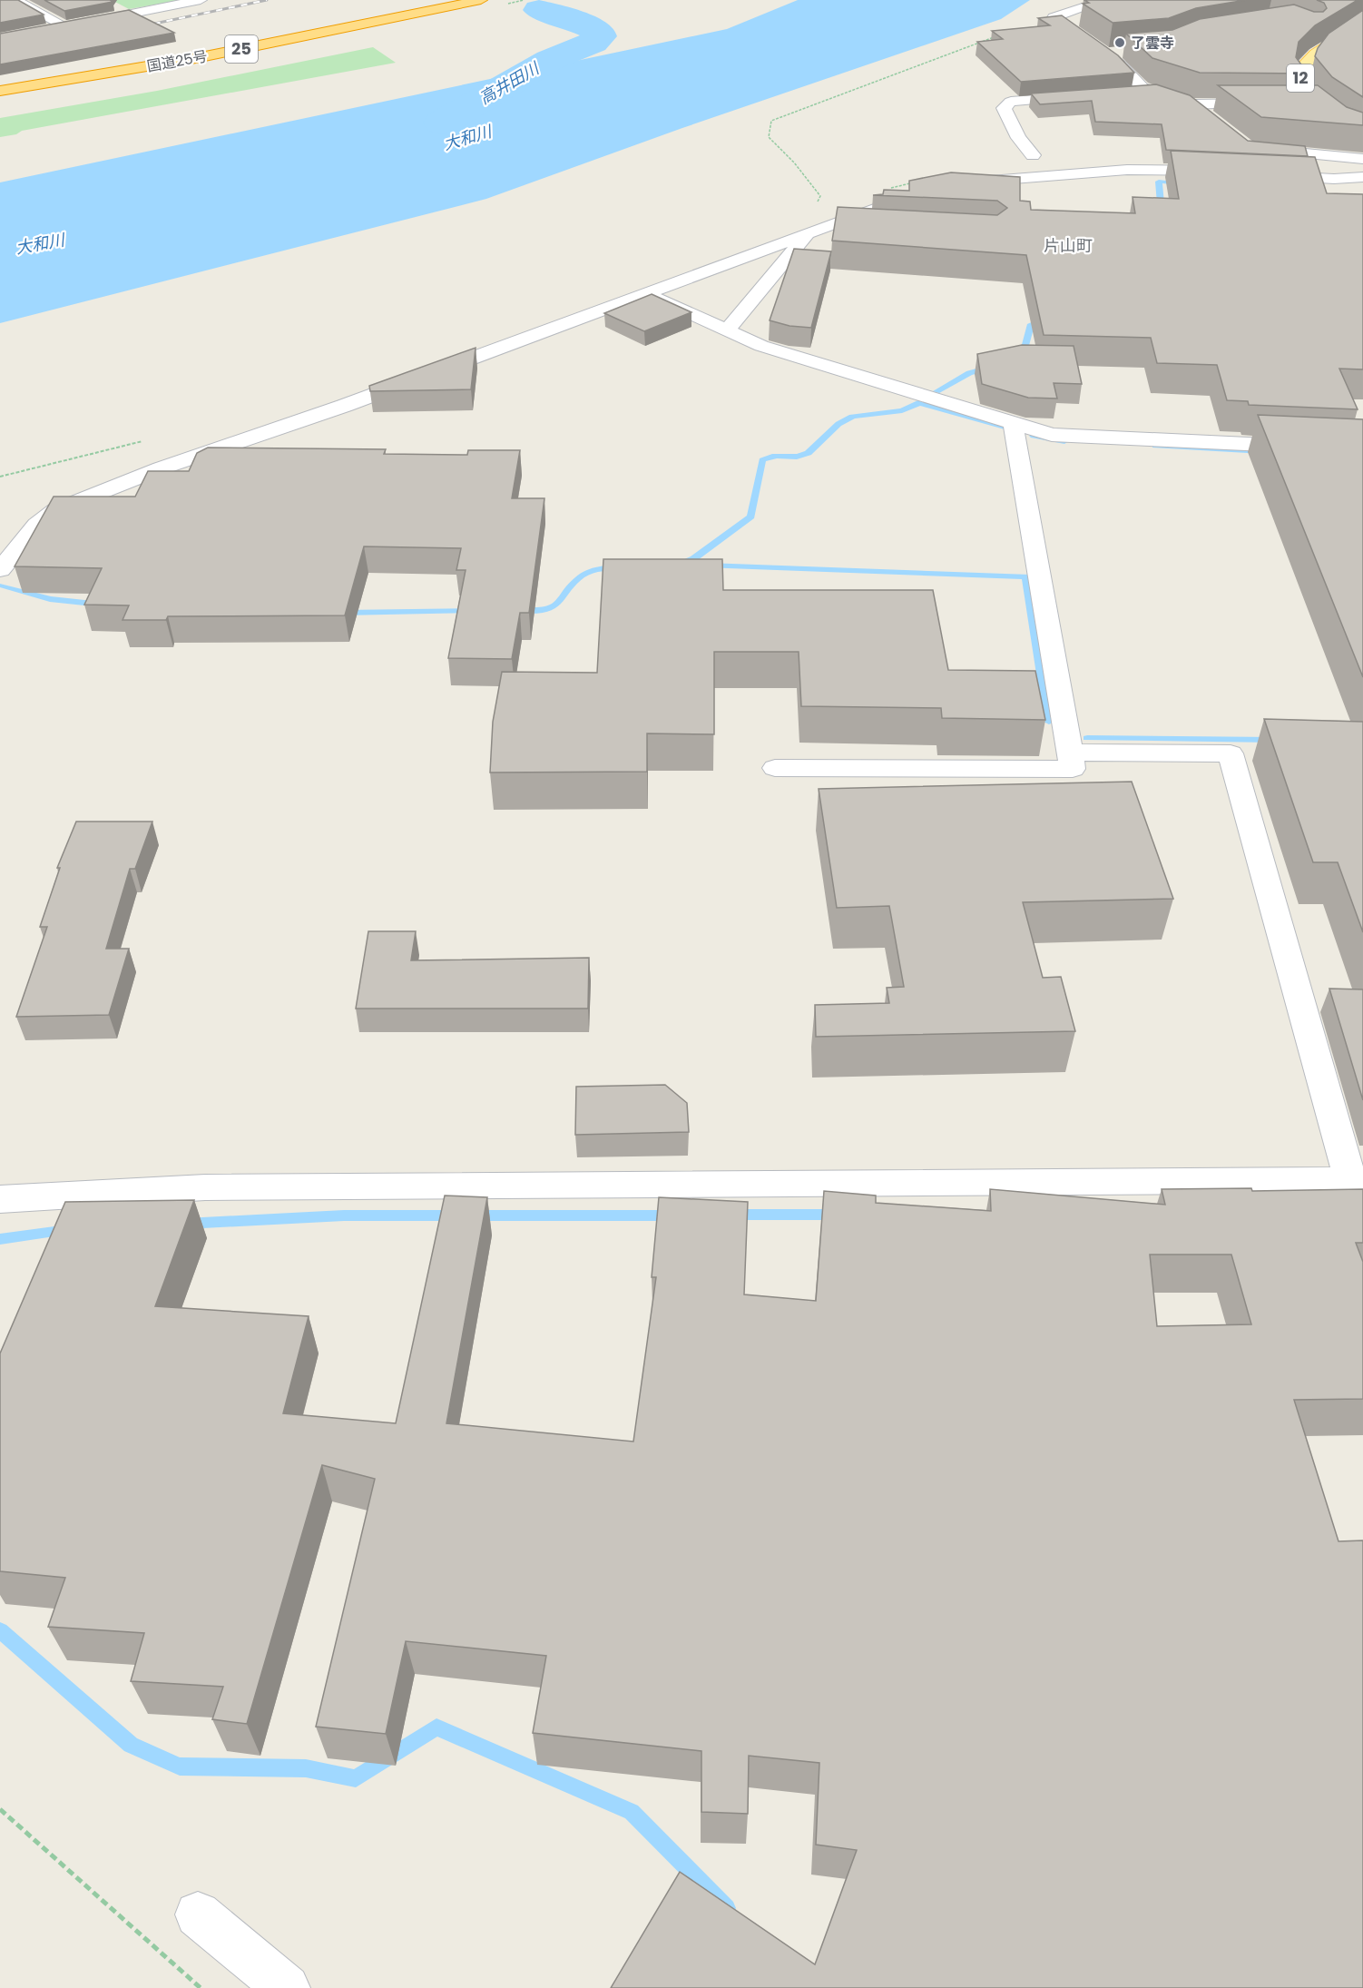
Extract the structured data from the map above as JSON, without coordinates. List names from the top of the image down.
{
  "streets": {
    "highway": ["25", "国道25号"],
    "main road": ["12"]
  },
  "districts": ["片山町"],
  "water": ["高井田川", "大和川"],
  "places": ["了雲寺"]
}
